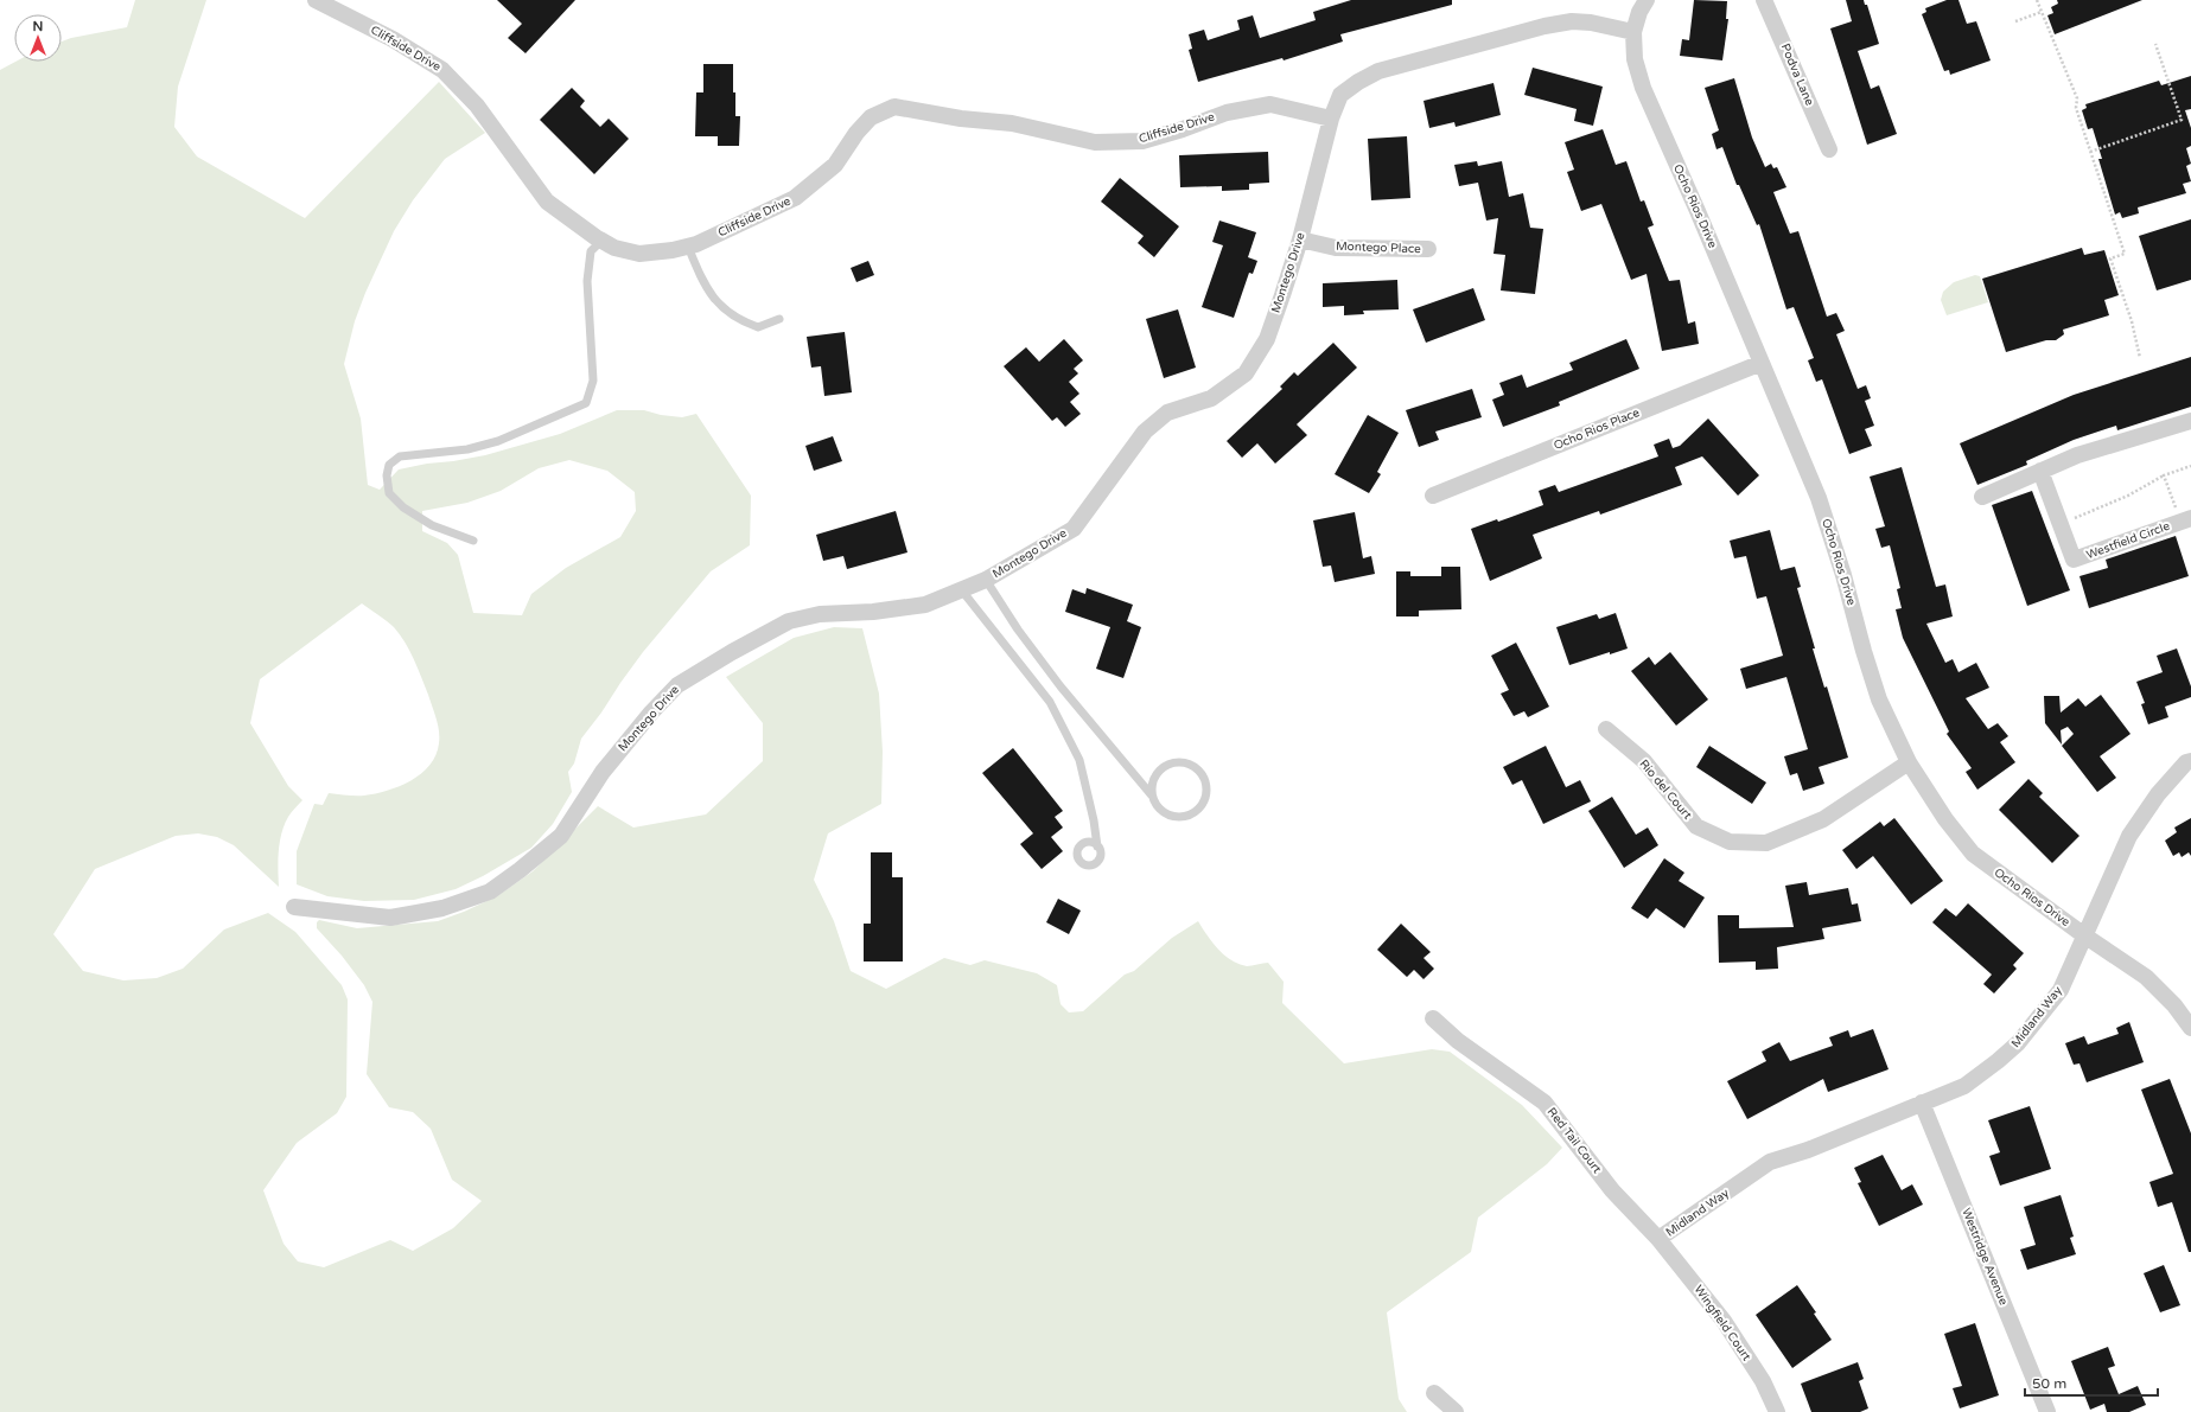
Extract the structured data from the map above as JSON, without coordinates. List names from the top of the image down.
{
  "streets": {
    "street": [
      "Cliffside Drive",
      "Podva Lane",
      "Ocho Rios Drive",
      "Montego Place",
      "Montego Drive",
      "Ocho Rios Place",
      "Westfield Circle",
      "Rio del Court",
      "Midland Way",
      "Red Tail Court",
      "Westridge Avenue",
      "Wingfield Court"
    ]
  },
  "crossings": [
    ["Cliffside Drive", "Montego Drive"],
    ["Ocho Rios Drive", "Montego Drive"],
    ["Ocho Rios Drive", "Ocho Rios Place"],
    ["Ocho Rios Drive", "Rio del Court"],
    ["Ocho Rios Drive", "Midland Way"],
    ["Montego Place", "Montego Drive"],
    ["Midland Way", "Red Tail Court"],
    ["Midland Way", "Westridge Avenue"],
    ["Midland Way", "Wingfield Court"],
    ["Red Tail Court", "Wingfield Court"]
  ],
  "scale_bar": "50 m",
  "north": "top"
}
